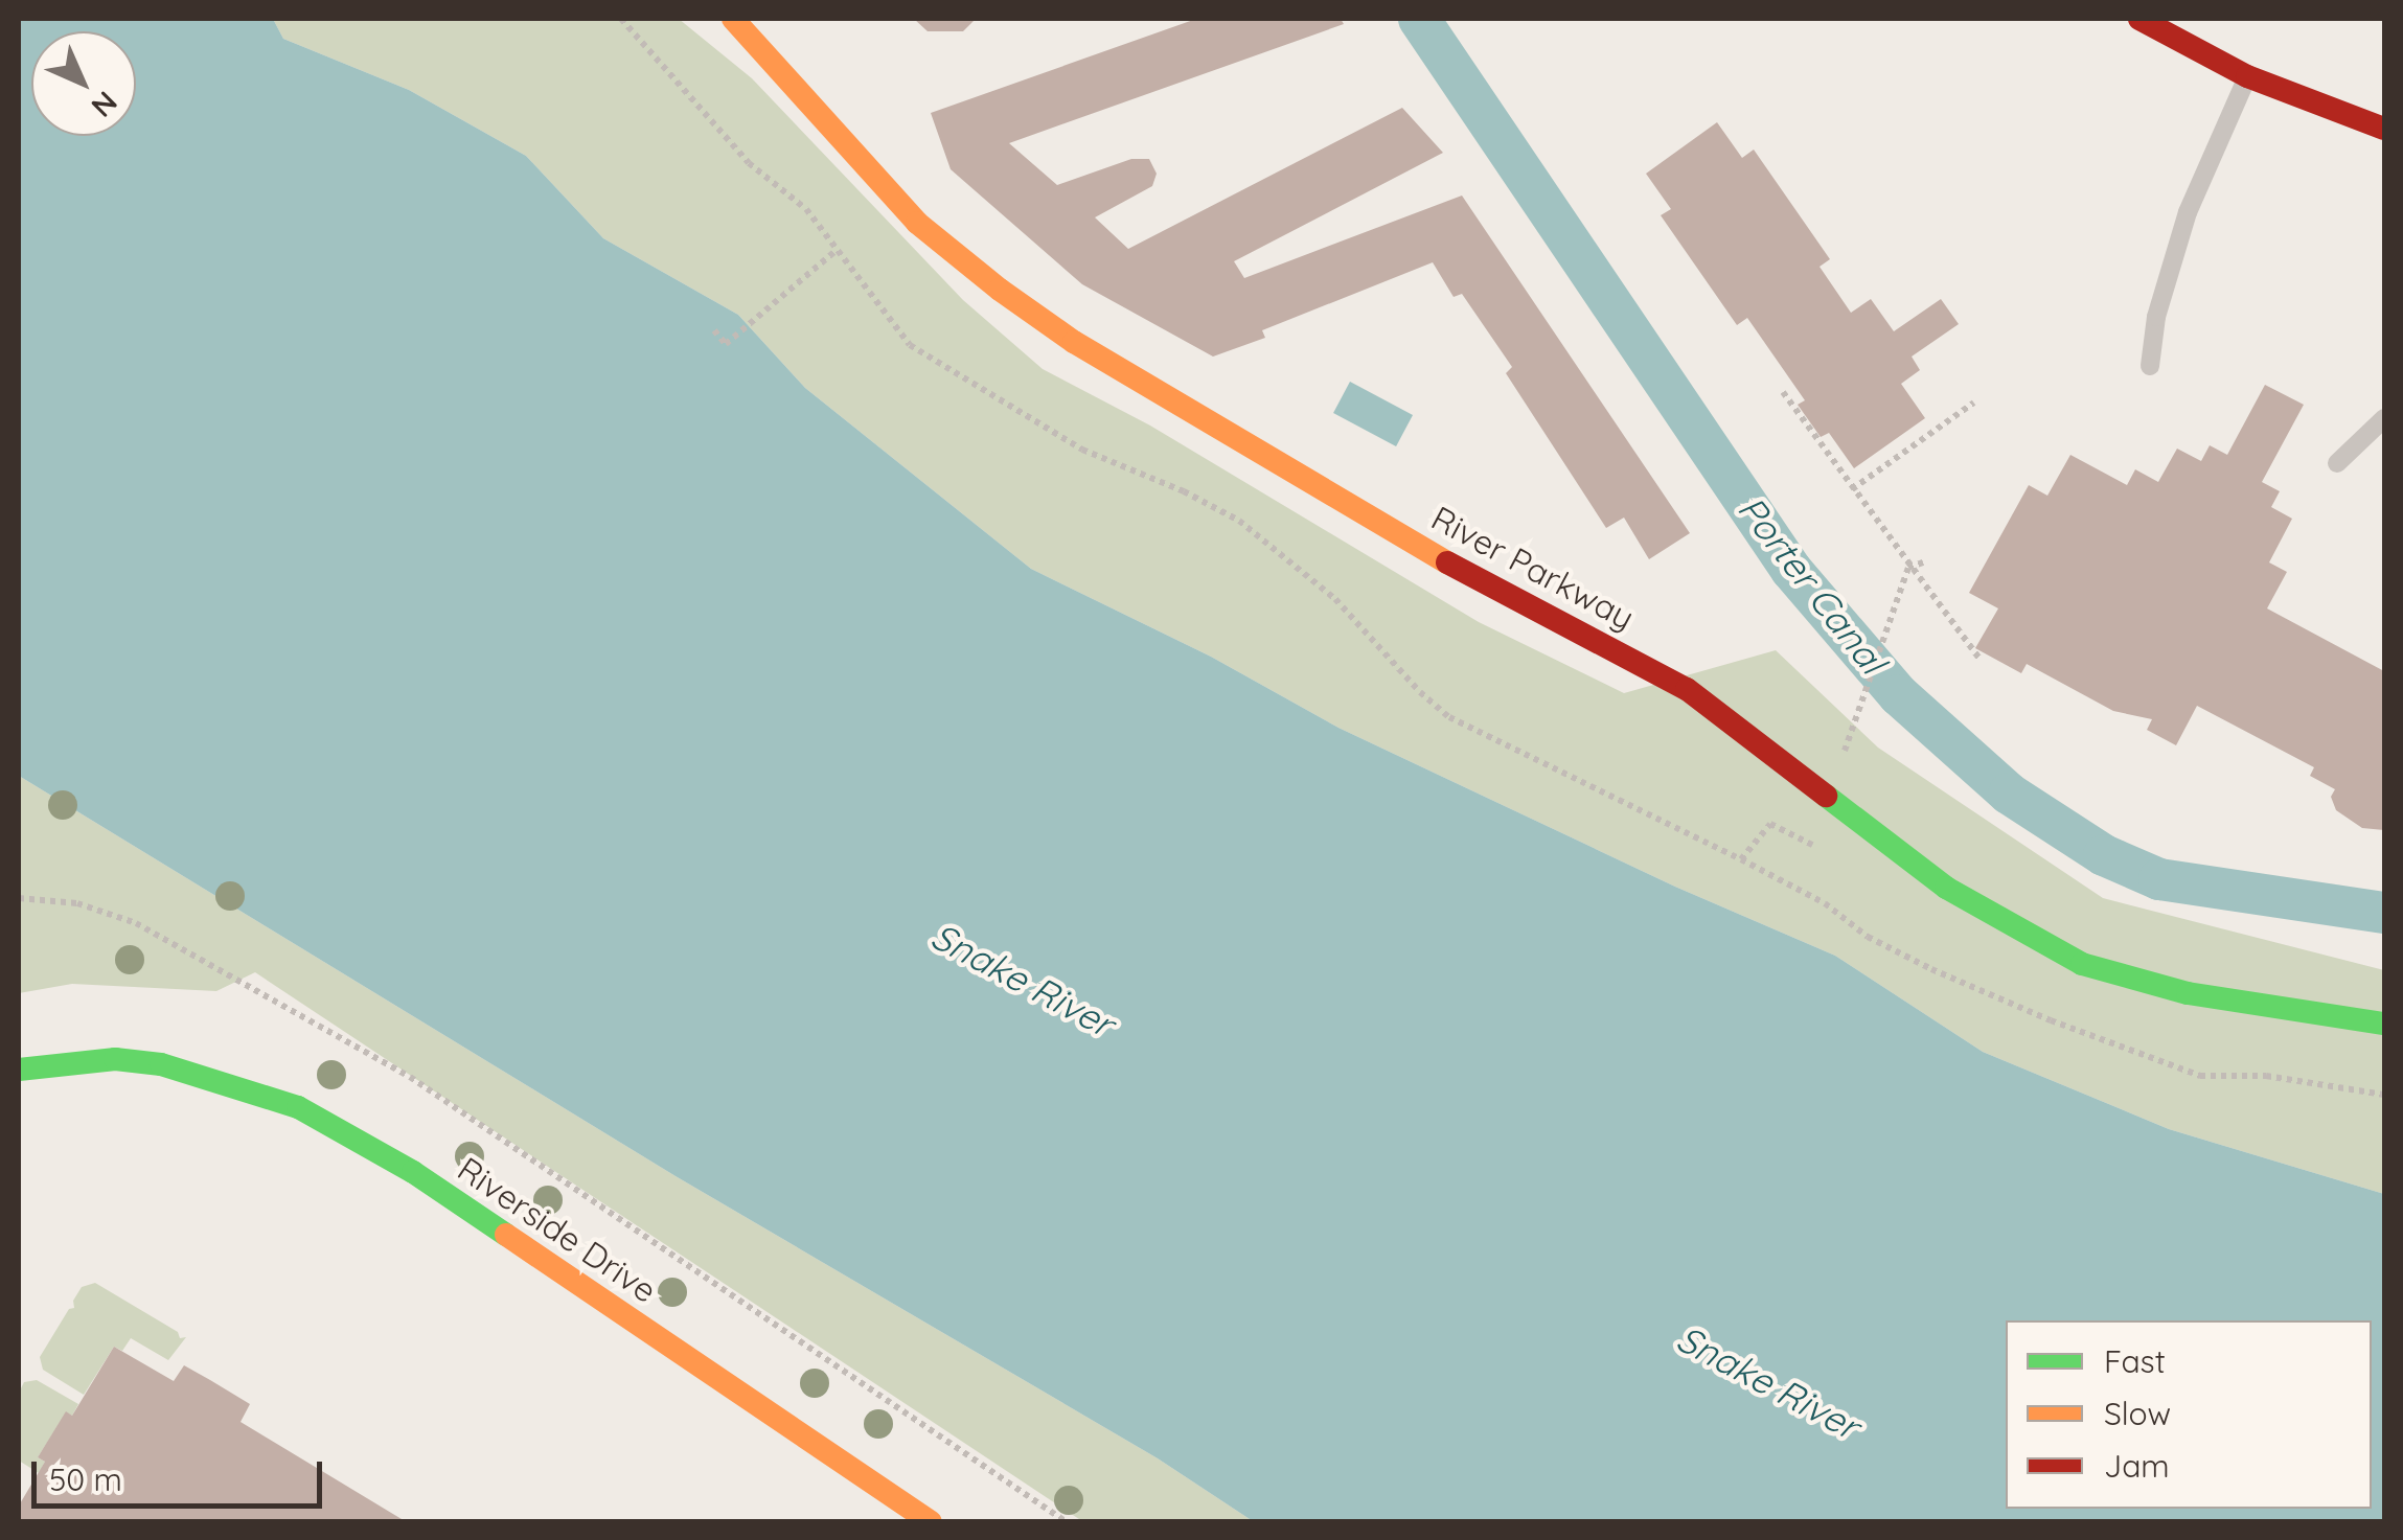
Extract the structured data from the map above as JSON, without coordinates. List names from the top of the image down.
{
  "streets": {
    "street": ["River Parkway", "Riverside Drive"]
  },
  "water": ["Porter Canal", "Snake River"],
  "legend": ["Fast", "Slow", "Jam"],
  "scale_bar": "50 m",
  "north": "bottom right"
}
